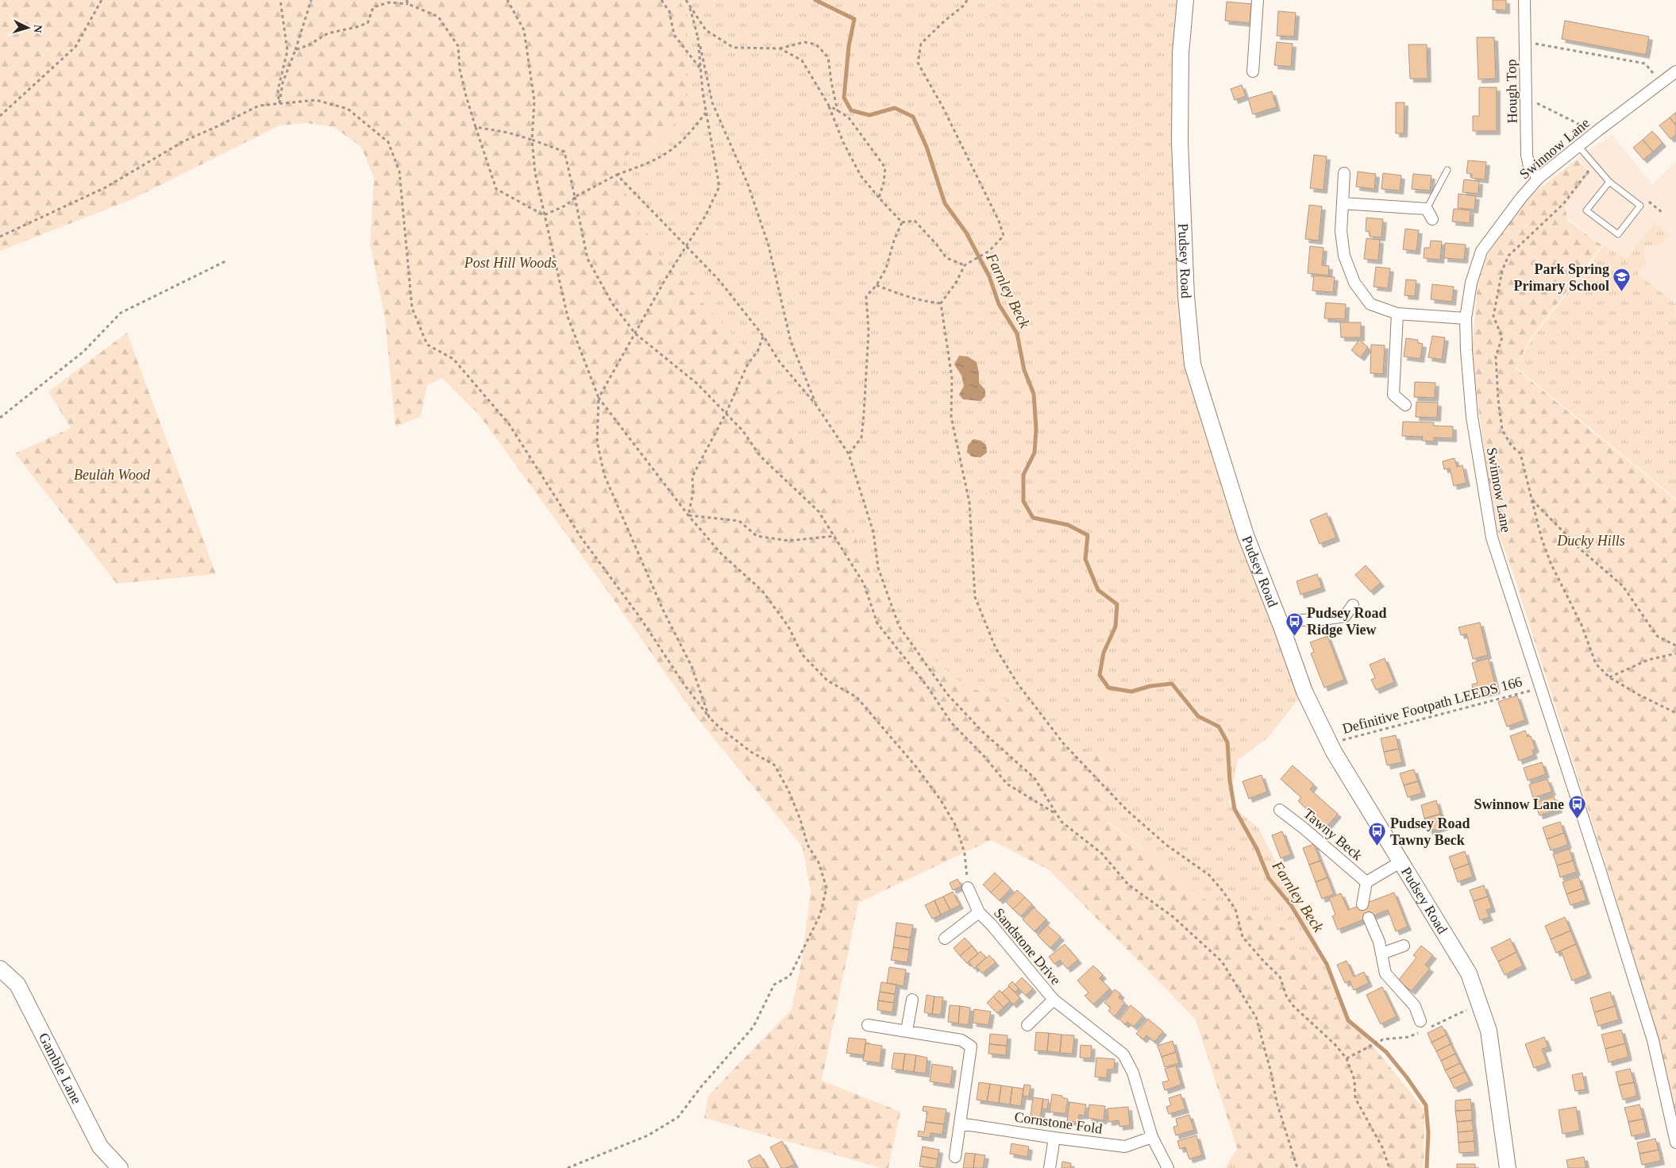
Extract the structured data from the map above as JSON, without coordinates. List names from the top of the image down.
{
  "streets": {
    "main road": ["Pudsey Road", "Gamble Lane"],
    "street": [
      "Hough Top",
      "Swinnow Lane",
      "Tawny Beck",
      "Sandstone Drive",
      "Cornstone Fold"
    ],
    "path": ["Definitive Footpath LEEDS 166"]
  },
  "crossings": [
    ["Hough Top", "Swinnow Lane"],
    ["Swinnow Lane", "Definitive Footpath LEEDS 166"],
    ["Pudsey Road", "Definitive Footpath LEEDS 166"],
    ["Sandstone Drive", "Cornstone Fold"]
  ],
  "water": ["Farnley Beck"],
  "parks": ["Post Hill Woods", "Beulah Wood", "Ducky Hills"],
  "places": {
    "school or university": ["Park Spring Primary School"],
    "bus stop": ["Pudsey Road Ridge View", "Swinnow Lane", "Pudsey Road Tawny Beck"]
  },
  "north": "right"
}
